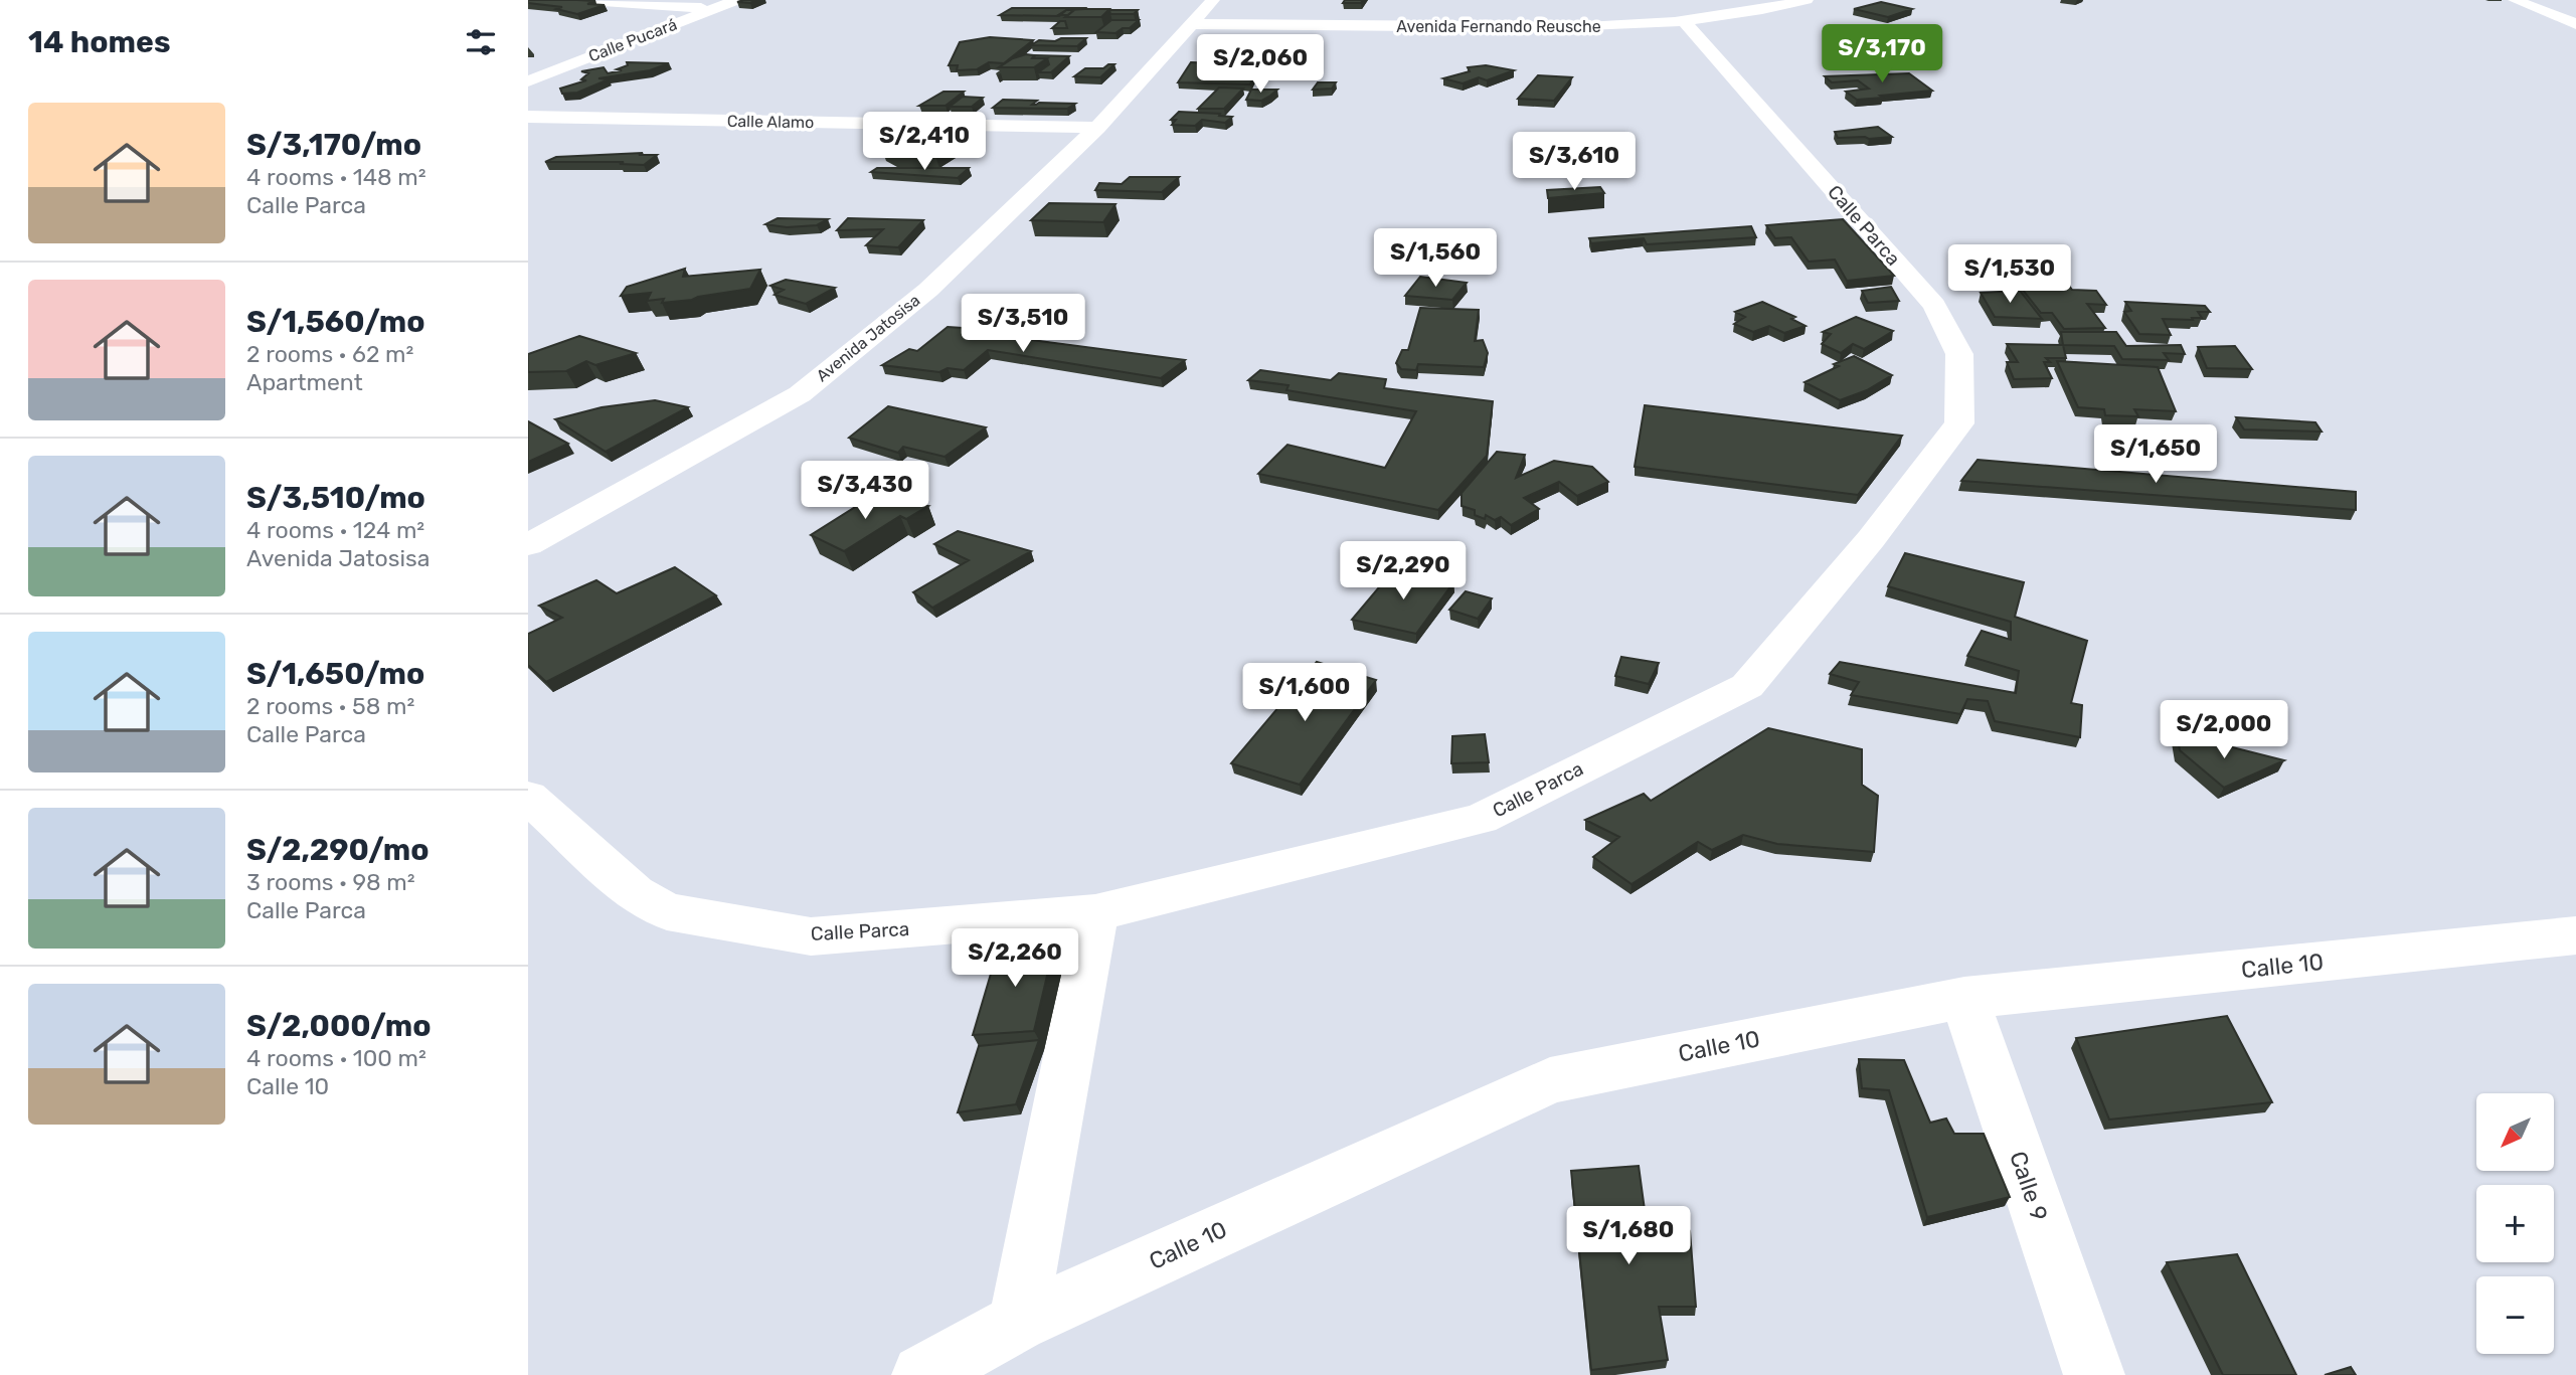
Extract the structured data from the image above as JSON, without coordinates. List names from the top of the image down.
{
  "streets": {
    "street": [
      "Avenida Fernando Reusche",
      "Calle Pucará",
      "Calle Alamo",
      "Calle Parca",
      "Avenida Jatosisa",
      "Calle 10",
      "Calle 9"
    ]
  },
  "crossings": [
    ["Avenida Fernando Reusche", "Calle Parca"],
    ["Avenida Fernando Reusche", "Avenida Jatosisa"],
    ["Calle Alamo", "Avenida Jatosisa"],
    ["Calle 10", "Calle 9"]
  ],
  "north": "bottom left",
  "page": {
    "heading": "14 homes",
    "price": [
      "S/3,170",
      "S/2,060",
      "S/2,410",
      "S/3,610",
      "S/1,560",
      "S/1,530",
      "S/3,510",
      "S/1,650",
      "S/3,430",
      "S/2,290",
      "S/1,600",
      "S/2,000",
      "S/2,260",
      "S/1,680"
    ],
    "list": [
      {
        "name": "S/3,170/mo",
        "note": "4 rooms · 148 m² · Calle Parca"
      },
      {
        "name": "S/1,560/mo",
        "note": "2 rooms · 62 m² · Apartment"
      },
      {
        "name": "S/3,510/mo",
        "note": "4 rooms · 124 m² · Avenida Jatosisa"
      },
      {
        "name": "S/1,650/mo",
        "note": "2 rooms · 58 m² · Calle Parca"
      },
      {
        "name": "S/2,290/mo",
        "note": "3 rooms · 98 m² · Calle Parca"
      },
      {
        "name": "S/2,000/mo",
        "note": "4 rooms · 100 m² · Calle 10"
      }
    ],
    "map_buttons": ["+", "−"]
  }
}
